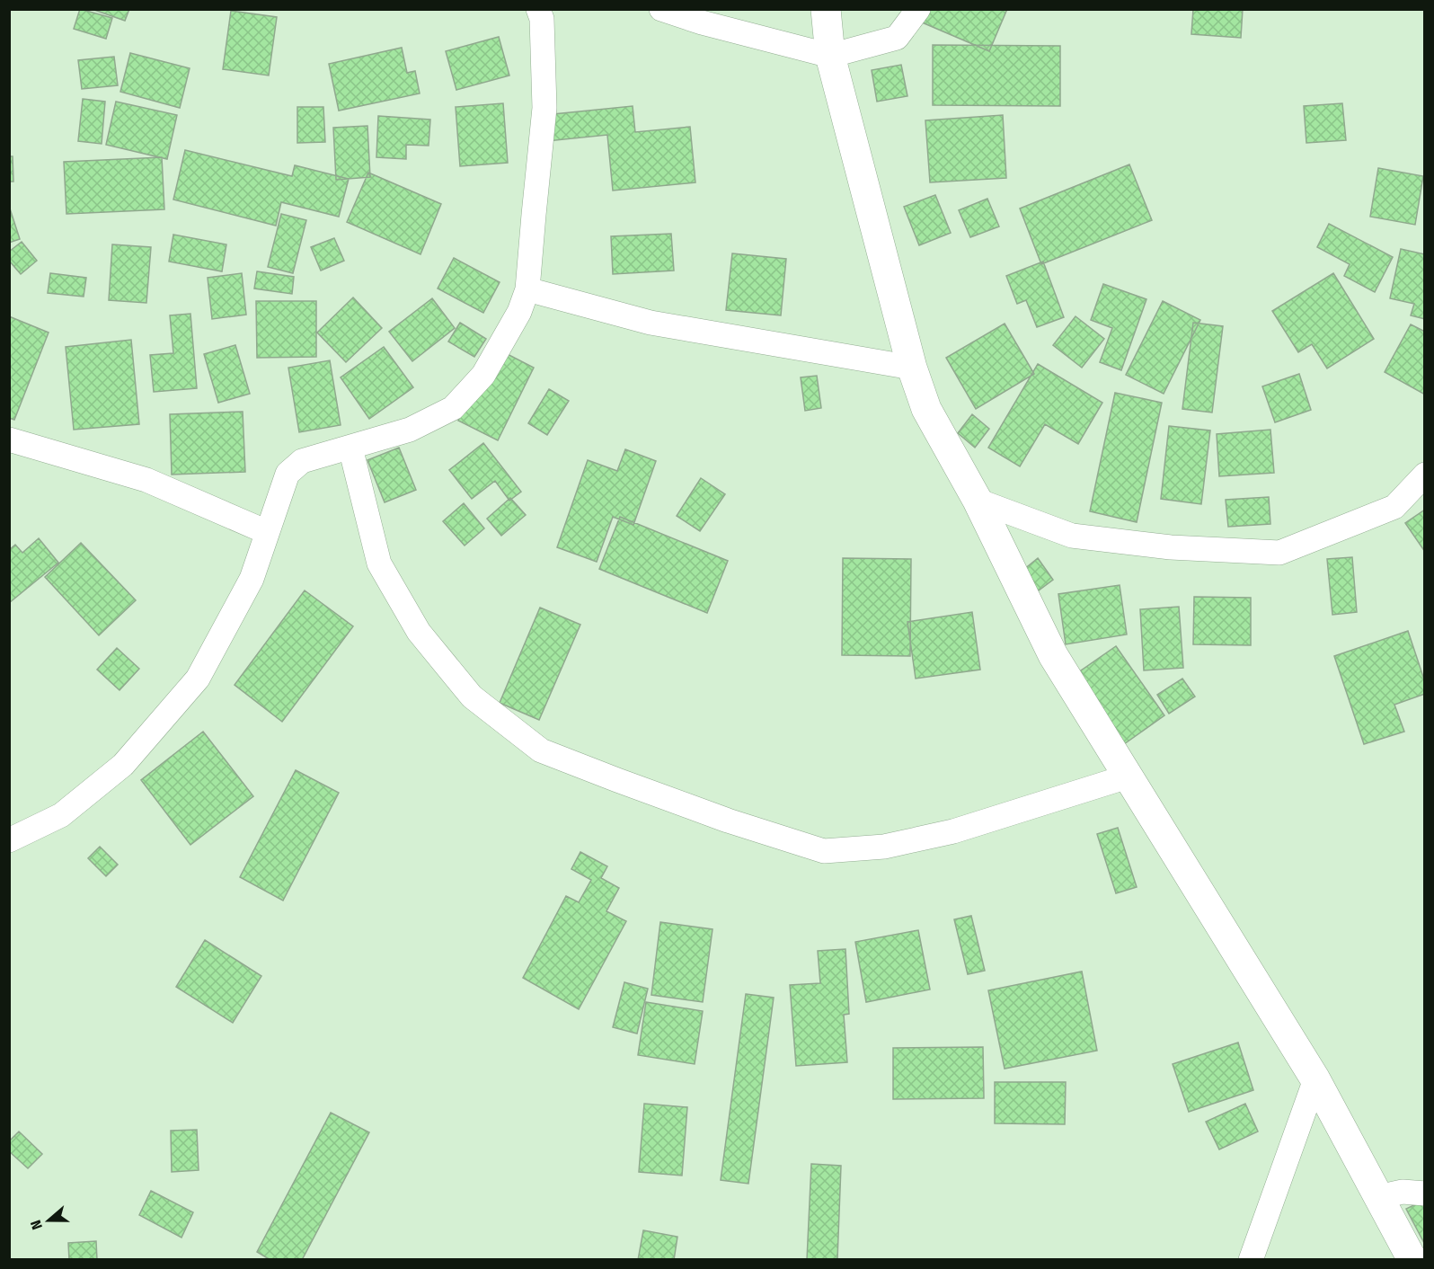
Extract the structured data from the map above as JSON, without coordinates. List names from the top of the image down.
{
  "north": "left"
}
